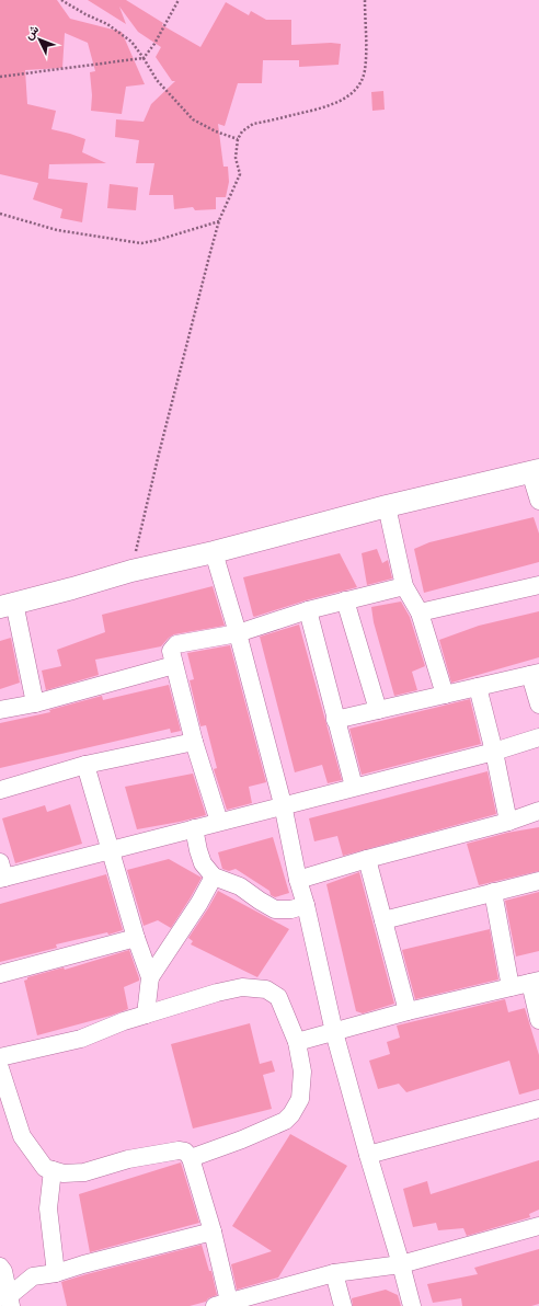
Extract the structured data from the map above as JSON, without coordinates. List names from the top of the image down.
{
  "north": "top left"
}
